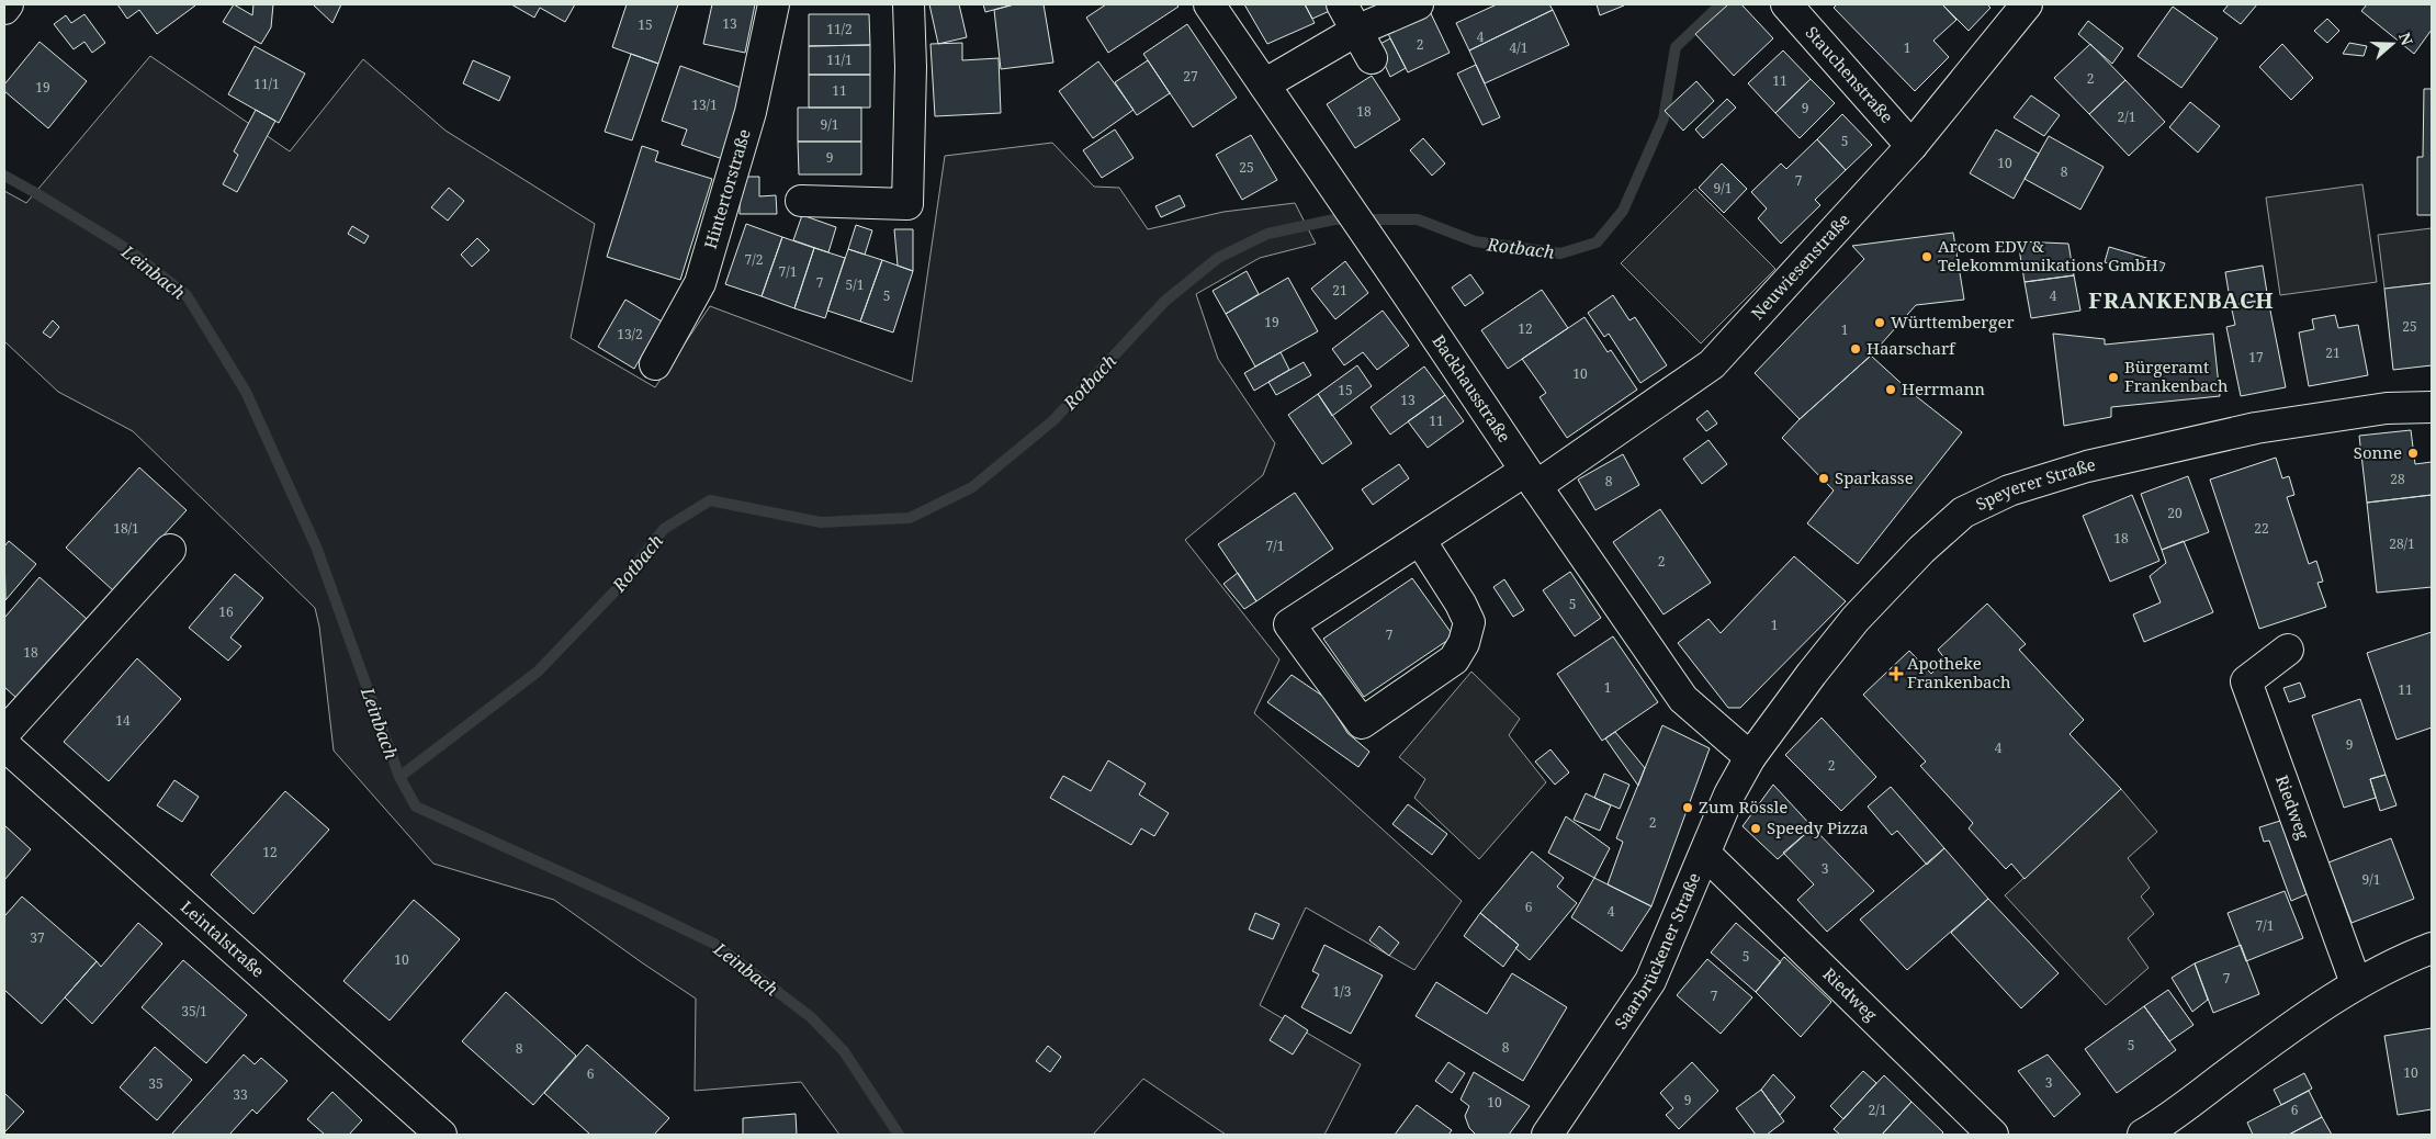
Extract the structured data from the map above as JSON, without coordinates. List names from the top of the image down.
{
  "streets": {
    "street": [
      "Stauchenstraße",
      "Hintertorstraße",
      "Neuwiesenstraße",
      "Backhausstraße",
      "Speyerer Straße",
      "Riedweg",
      "Leintalstraße",
      "Saarbrückener Straße"
    ]
  },
  "crossings": [
    ["Stauchenstraße", "Neuwiesenstraße"],
    ["Neuwiesenstraße", "Backhausstraße"],
    ["Backhausstraße", "Speyerer Straße"],
    ["Backhausstraße", "Saarbrückener Straße"],
    ["Speyerer Straße", "Saarbrückener Straße"],
    ["Riedweg", "Saarbrückener Straße"]
  ],
  "districts": ["FRANKENBACH"],
  "water": ["Rotbach", "Leinbach"],
  "places": {
    "other": [
      "Arcom EDV & Telekommunikations GmbH",
      "Württemberger",
      "Haarscharf",
      "Bürgeramt Frankenbach",
      "Herrmann",
      "Sonne",
      "Sparkasse",
      "Zum Rössle",
      "Speedy Pizza"
    ],
    "health": ["Apotheke Frankenbach"]
  },
  "house_numbers": [
    "13",
    "15",
    "11/2",
    "4",
    "2",
    "4/1",
    "1",
    "11/1",
    "27",
    "2",
    "11",
    "11/1",
    "19",
    "11",
    "13/1",
    "9",
    "18",
    "2/1",
    "9/1",
    "5",
    "9",
    "10",
    "25",
    "8",
    "7",
    "9/1",
    "7/2",
    "7/1",
    "7",
    "5/1",
    "21",
    "5",
    "4",
    "19",
    "25",
    "12",
    "1",
    "13/2",
    "21",
    "17",
    "10",
    "15",
    "13",
    "11",
    "28",
    "8",
    "20",
    "18/1",
    "22",
    "18",
    "28/1",
    "7/1",
    "2",
    "5",
    "16",
    "1",
    "7",
    "18",
    "1",
    "11",
    "14",
    "9",
    "4",
    "2",
    "2",
    "12",
    "3",
    "9/1",
    "6",
    "4",
    "7/1",
    "37",
    "5",
    "10",
    "7",
    "1/3",
    "7",
    "35/1",
    "5",
    "8",
    "8",
    "10",
    "6",
    "3",
    "35",
    "33",
    "9",
    "10",
    "2/1",
    "6"
  ],
  "north": "right"
}
